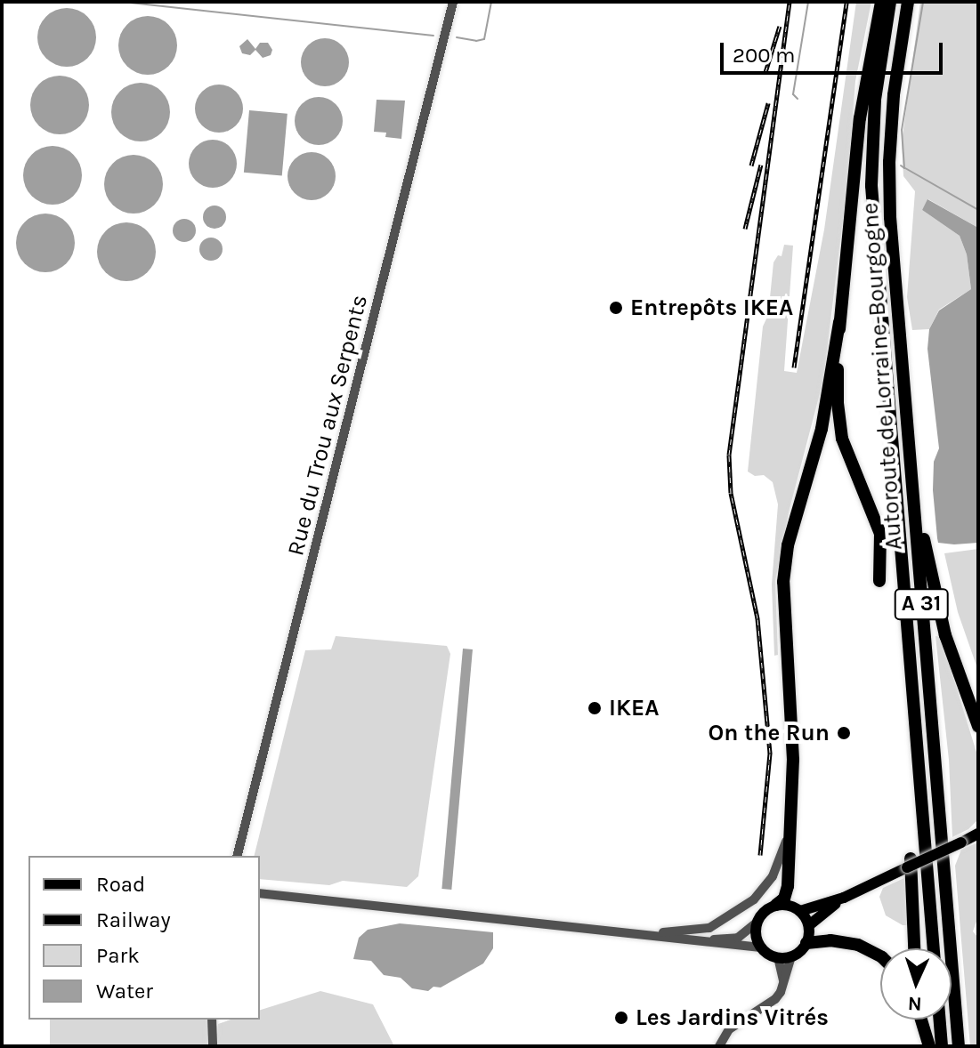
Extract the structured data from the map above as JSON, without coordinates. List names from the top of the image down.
{
  "streets": {
    "highway": ["Autoroute de Lorraine-Bourgogne", "A 31"],
    "street": ["Rue du Trou aux Serpents"]
  },
  "places": [
    "Entrepôts IKEA",
    "IKEA",
    "On the Run",
    "Les Jardins Vitrés"
  ],
  "legend": [
    "Road",
    "Railway",
    "Park",
    "Water"
  ],
  "scale_bar": "200 m",
  "north": "bottom"
}
